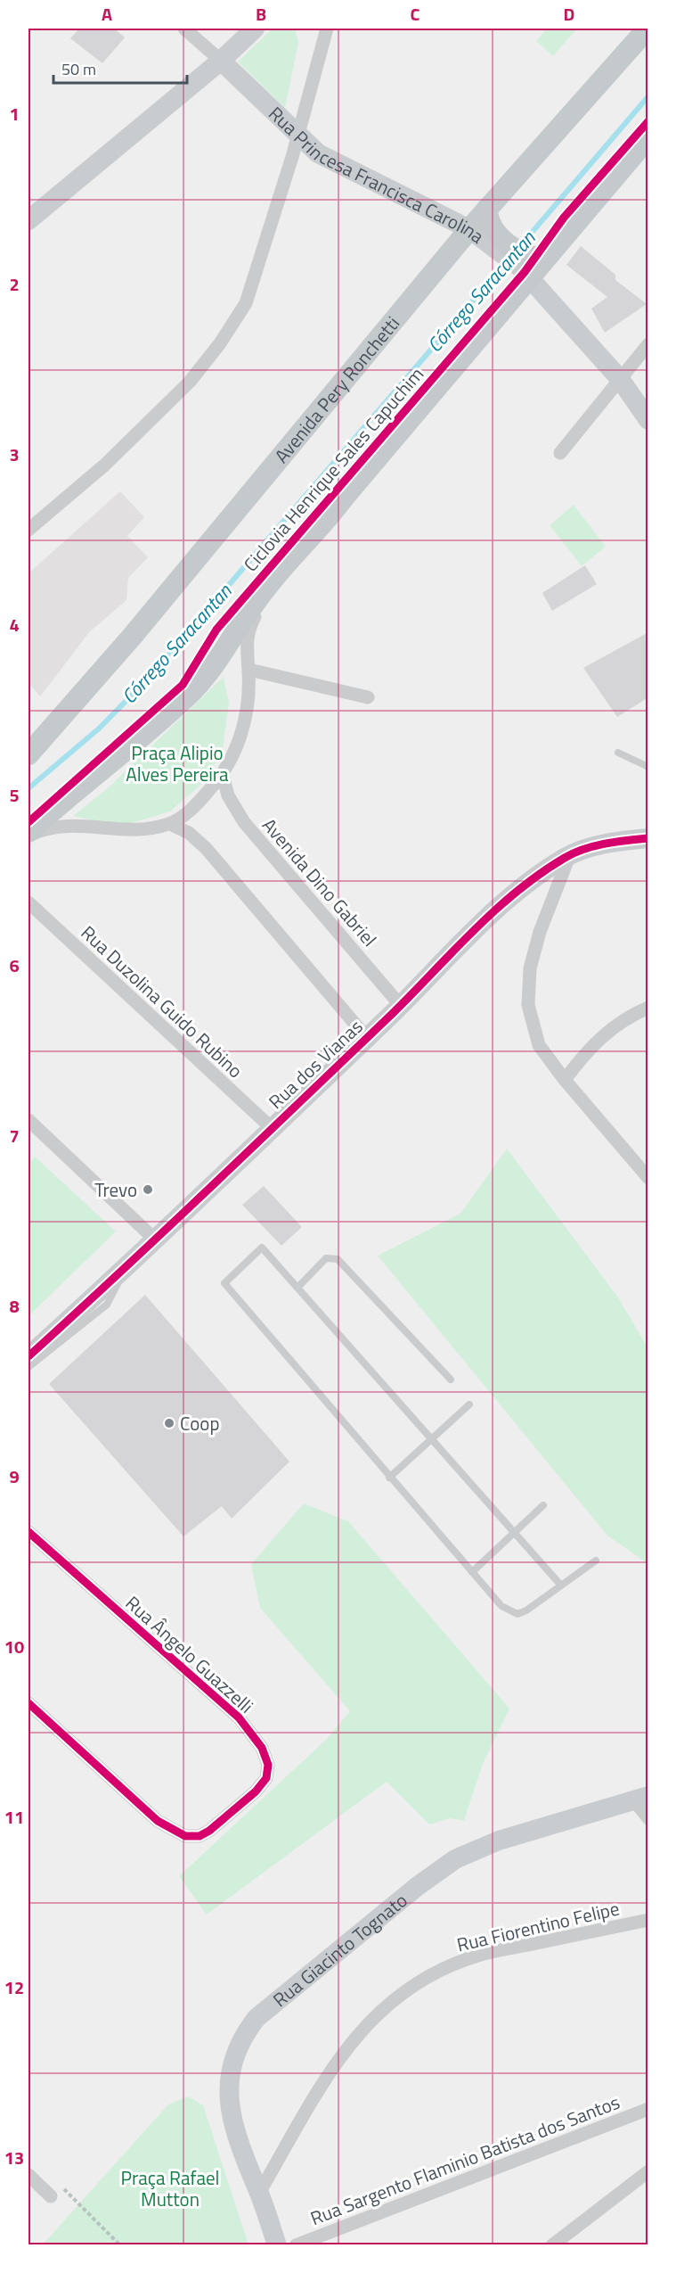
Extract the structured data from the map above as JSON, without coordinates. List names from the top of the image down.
{
  "streets": {
    "main road": ["Avenida Pery Ronchetti"],
    "street": [
      "Rua Princesa Francisca Carolina",
      "Avenida Dino Gabriel",
      "Rua Duzolina Guido Rubino",
      "Rua dos Vianas",
      "Rua Ângelo Guazzelli",
      "Rua Fiorentino Felipe",
      "Rua Giacinto Tognato",
      "Rua Sargento Flaminio Batista dos Santos"
    ],
    "cycle path": ["Ciclovia Henrique Sales Capuchim"]
  },
  "crossings": [
    ["Rua Princesa Francisca Carolina", "Avenida Pery Ronchetti"],
    ["Avenida Dino Gabriel", "Rua dos Vianas"],
    ["Rua Duzolina Guido Rubino", "Rua dos Vianas"],
    ["Rua Fiorentino Felipe", "Rua Giacinto Tognato"]
  ],
  "water": ["Córrego Saracantan"],
  "parks": ["Praça Alipio Alves Pereira", "Praça Rafael Mutton"],
  "places": ["Trevo", "Coop"],
  "scale_bar": "50 m",
  "grid": {
    "columns": [
      "A",
      "B",
      "C",
      "D"
    ],
    "rows": [
      "1",
      "2",
      "3",
      "4",
      "5",
      "6",
      "7",
      "8",
      "9",
      "10",
      "11",
      "12",
      "13"
    ]
  }
}
